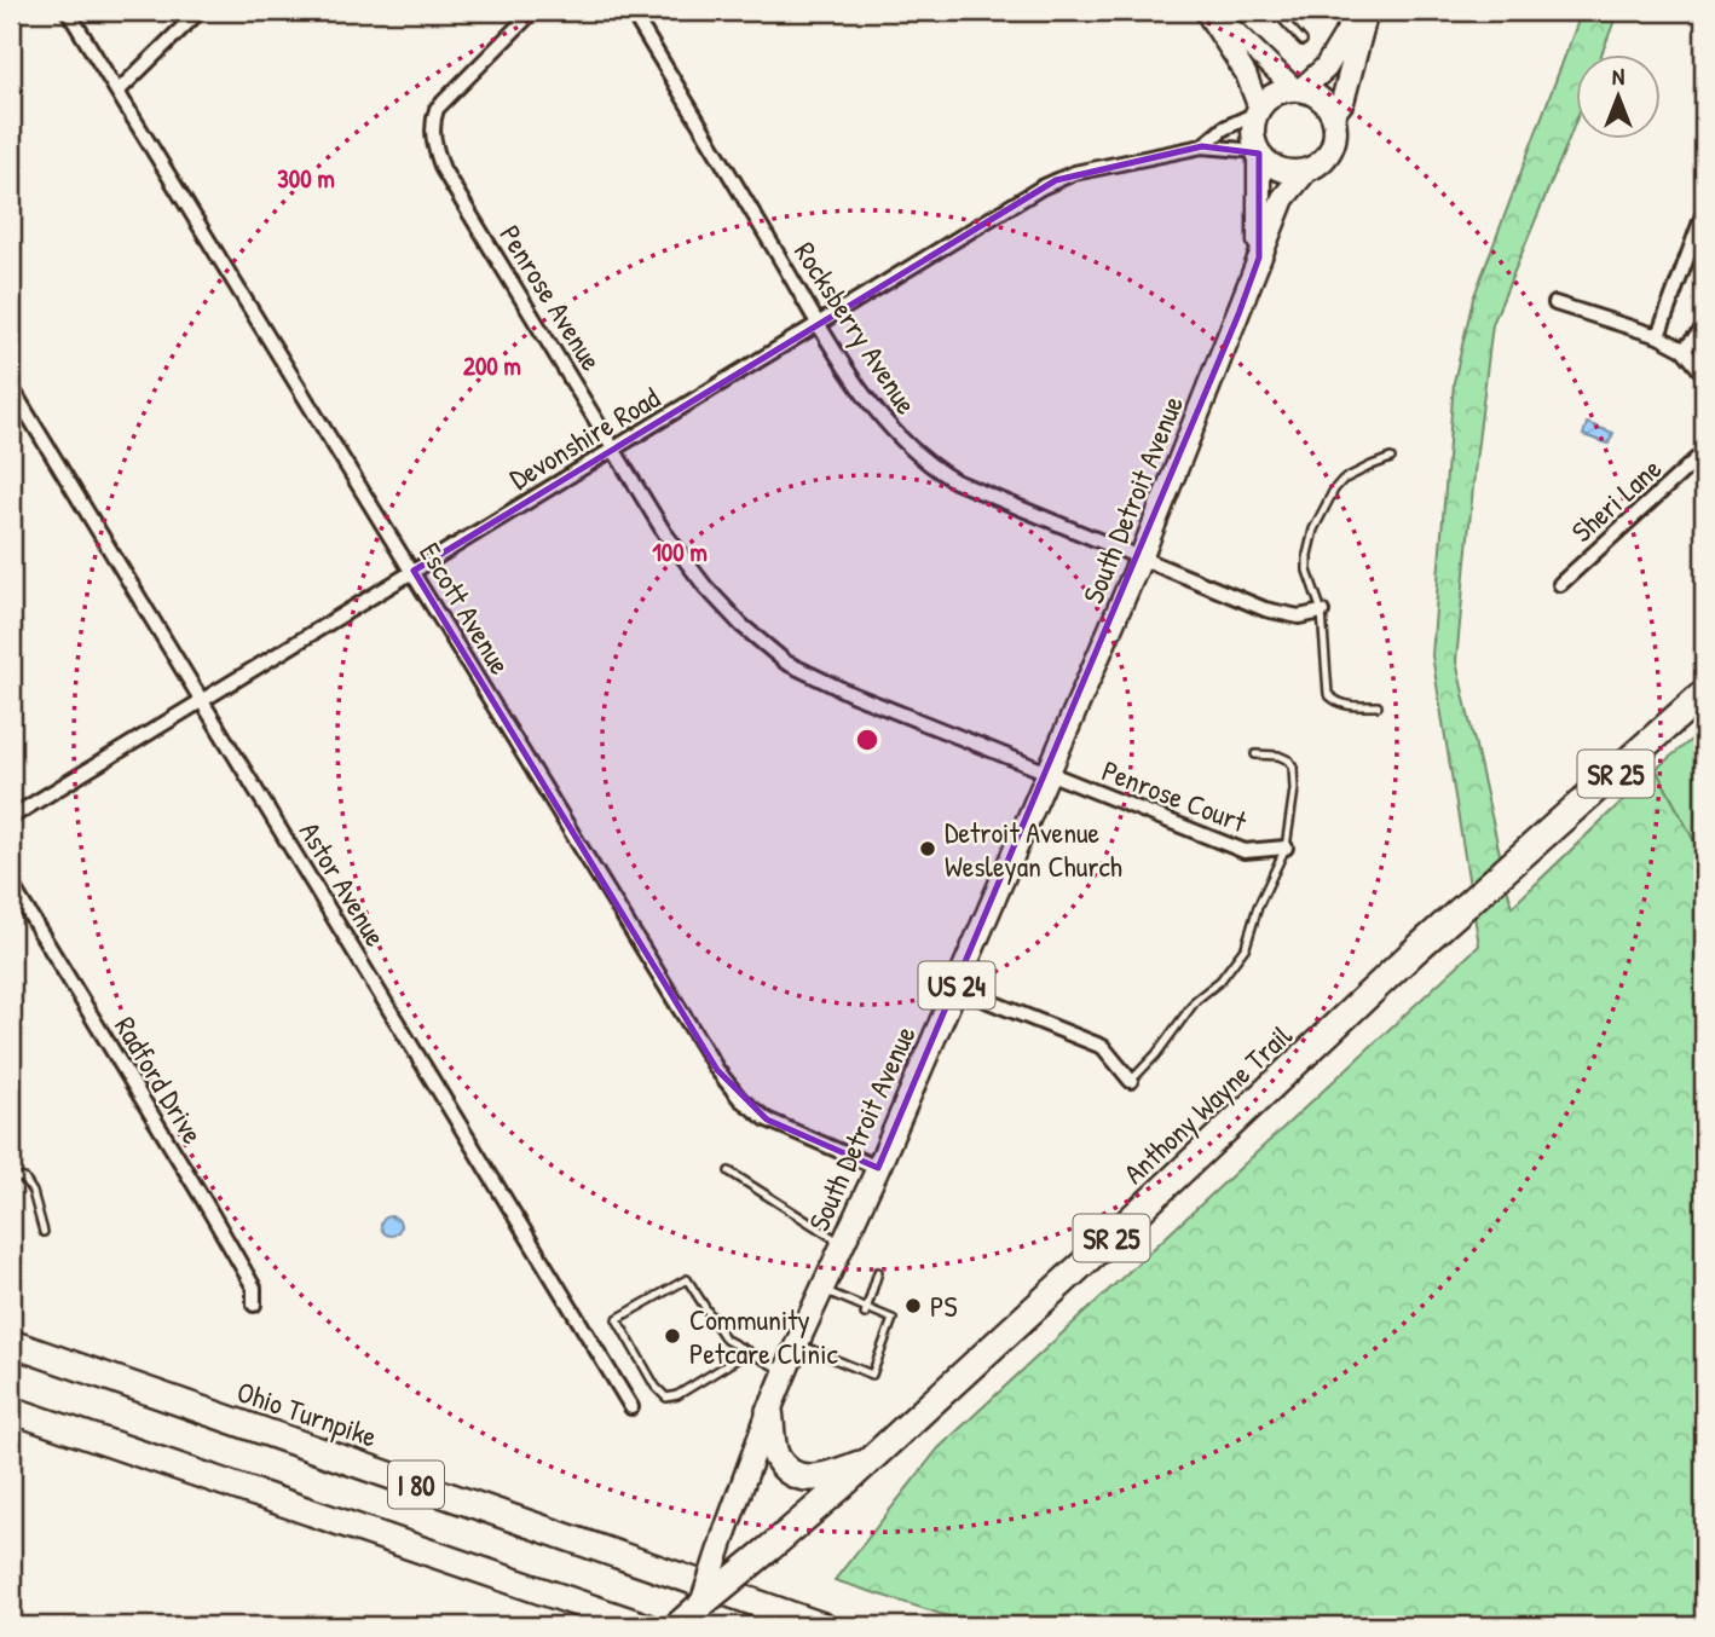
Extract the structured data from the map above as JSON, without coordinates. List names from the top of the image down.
{
  "streets": {
    "highway": [
      "SR 25",
      "US 24",
      "Anthony Wayne Trail",
      "Ohio Turnpike",
      "I 80"
    ],
    "main road": ["South Detroit Avenue"],
    "street": [
      "Penrose Avenue",
      "Rocksberry Avenue",
      "Devonshire Road",
      "Sheri Lane",
      "Escott Avenue",
      "Penrose Court",
      "Astor Avenue",
      "Radford Drive"
    ]
  },
  "crossings": [
    ["Penrose Avenue", "Devonshire Road"],
    ["Penrose Avenue", "South Detroit Avenue"],
    ["Penrose Avenue", "Penrose Court"],
    ["Rocksberry Avenue", "Devonshire Road"],
    ["Rocksberry Avenue", "South Detroit Avenue"],
    ["Devonshire Road", "South Detroit Avenue"],
    ["Devonshire Road", "Escott Avenue"],
    ["Devonshire Road", "Astor Avenue"],
    ["South Detroit Avenue", "Escott Avenue"],
    ["South Detroit Avenue", "Penrose Court"],
    ["South Detroit Avenue", "Anthony Wayne Trail"]
  ],
  "places": ["Detroit Avenue Wesleyan Church", "PS", "Community Petcare Clinic"],
  "north": "top",
  "rings": ["300 m", "200 m", "100 m"]
}
